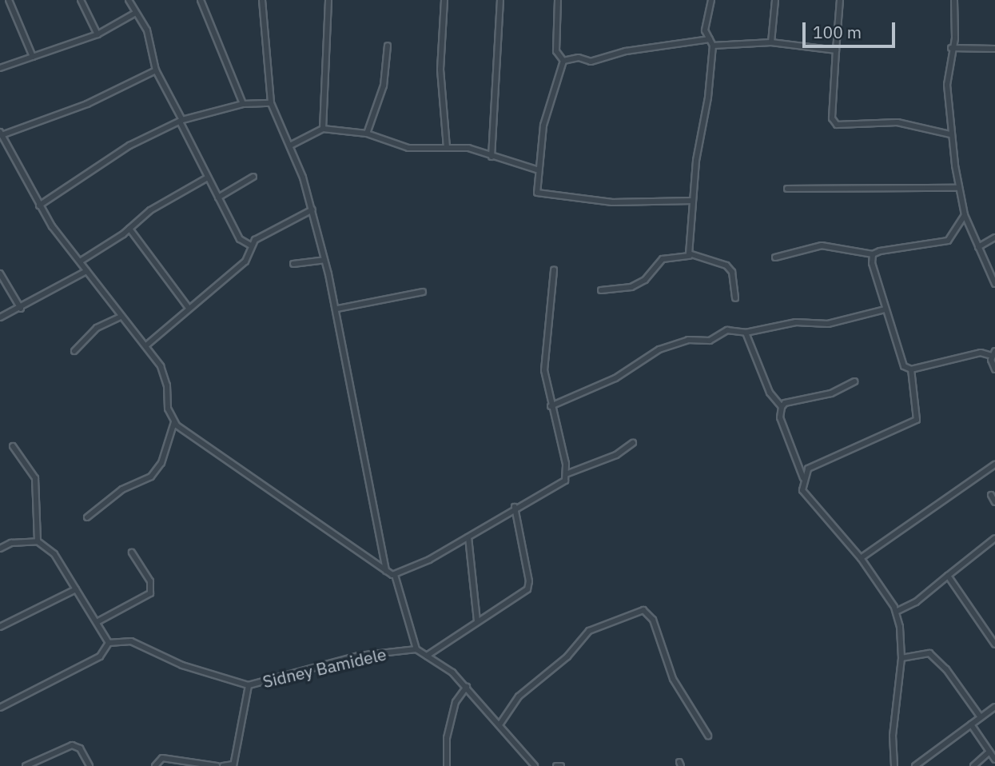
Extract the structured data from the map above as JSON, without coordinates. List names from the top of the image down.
{
  "streets": {
    "street": ["Sidney Bamidele"]
  },
  "scale_bar": "100 m"
}
